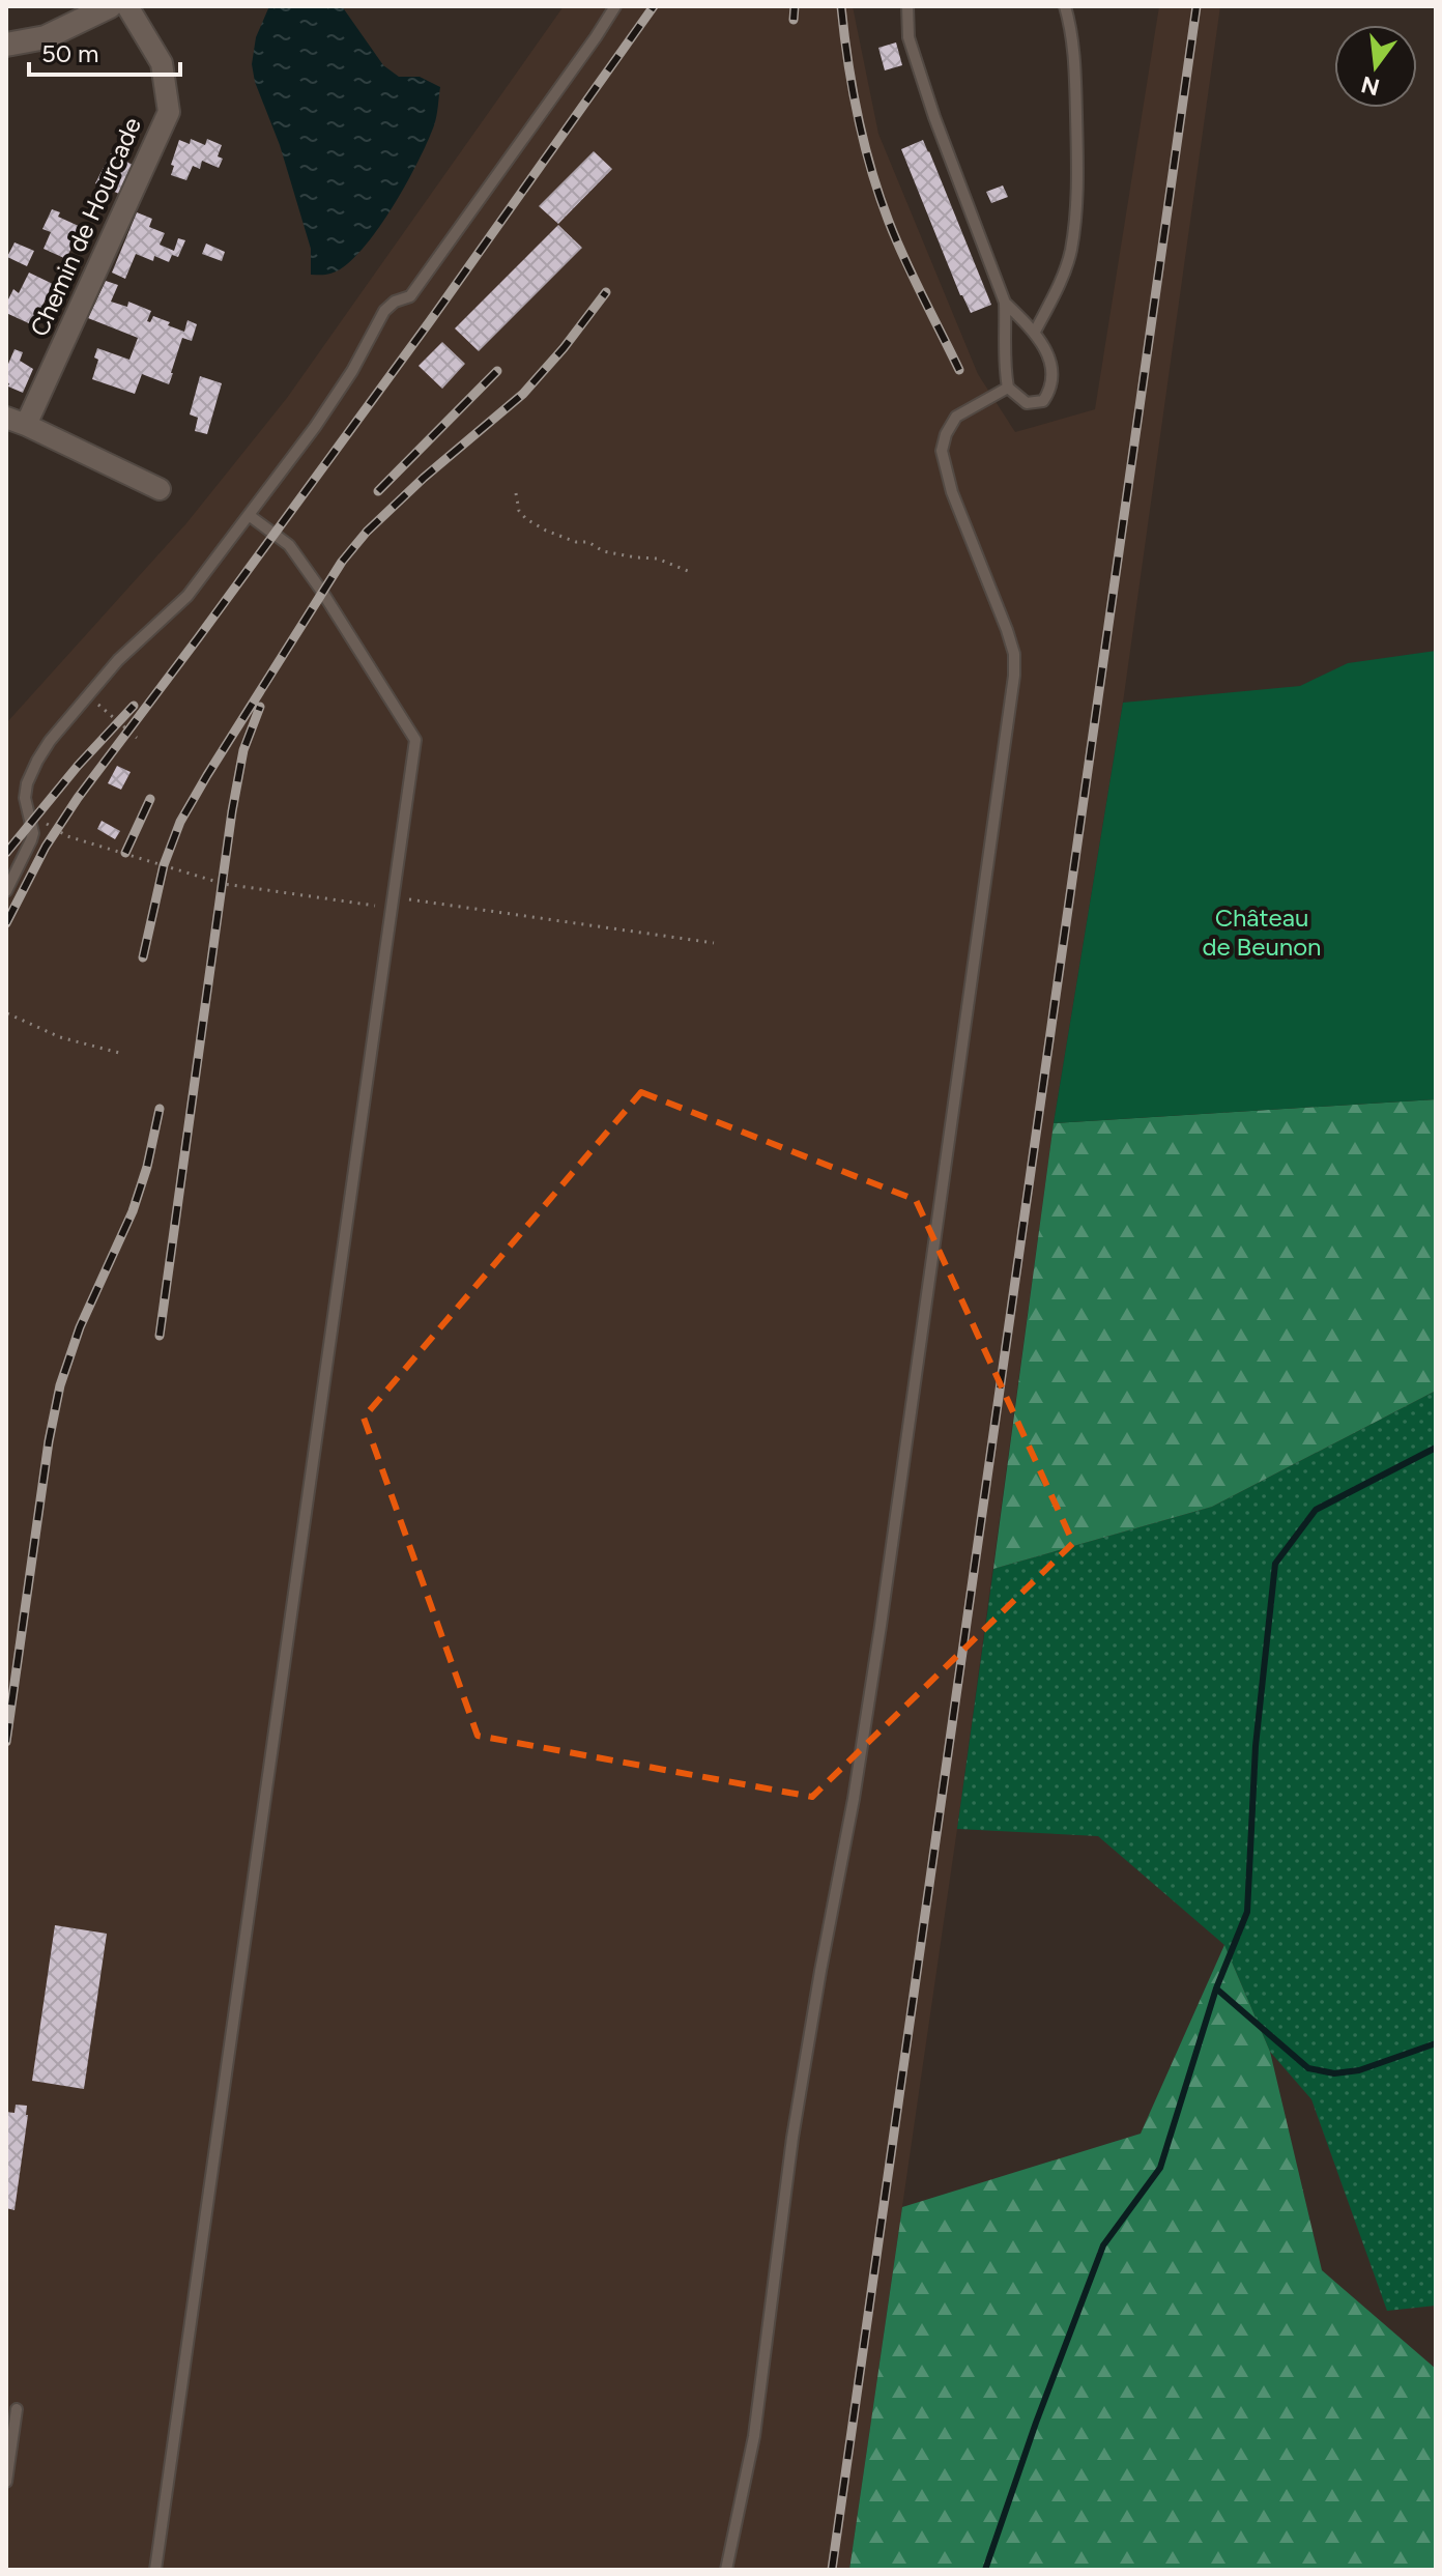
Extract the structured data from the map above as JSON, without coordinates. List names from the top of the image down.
{
  "streets": {
    "street": ["Chemin de Hourcade"]
  },
  "parks": ["Château de Beunon"],
  "scale_bar": "50 m",
  "north": "bottom"
}
